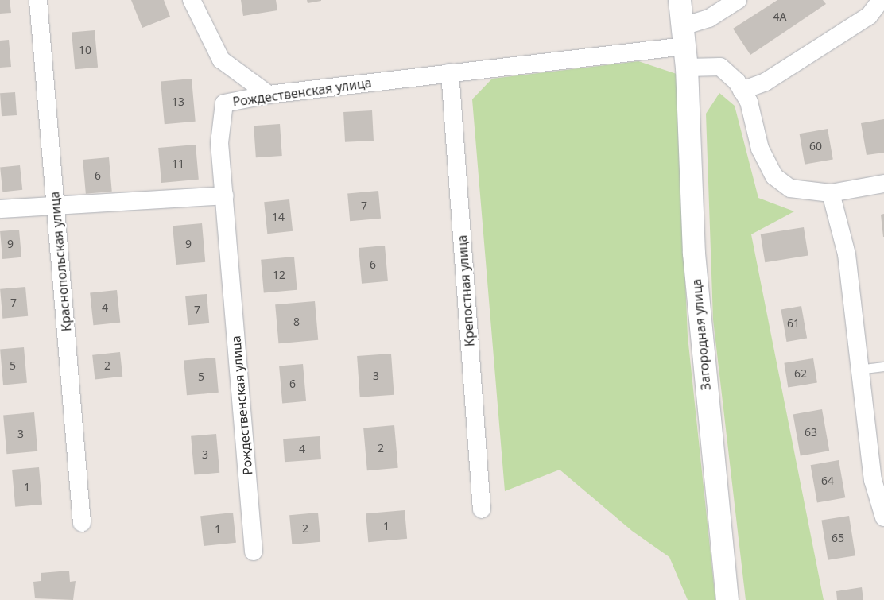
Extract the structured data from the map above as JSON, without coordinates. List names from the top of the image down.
{
  "streets": {
    "street": [
      "Рождественская улица",
      "Краснопольская улица",
      "Крепостная улица",
      "Загородная улица"
    ]
  },
  "crossings": [
    ["Рождественская улица", "Крепостная улица"],
    ["Рождественская улица", "Загородная улица"]
  ],
  "house_numbers": [
    "4А",
    "10",
    "13",
    "60",
    "11",
    "6",
    "7",
    "14",
    "9",
    "9",
    "6",
    "12",
    "7",
    "4",
    "7",
    "8",
    "61",
    "5",
    "2",
    "62",
    "3",
    "5",
    "6",
    "63",
    "3",
    "2",
    "4",
    "3",
    "64",
    "1",
    "1",
    "2",
    "1",
    "65"
  ]
}
